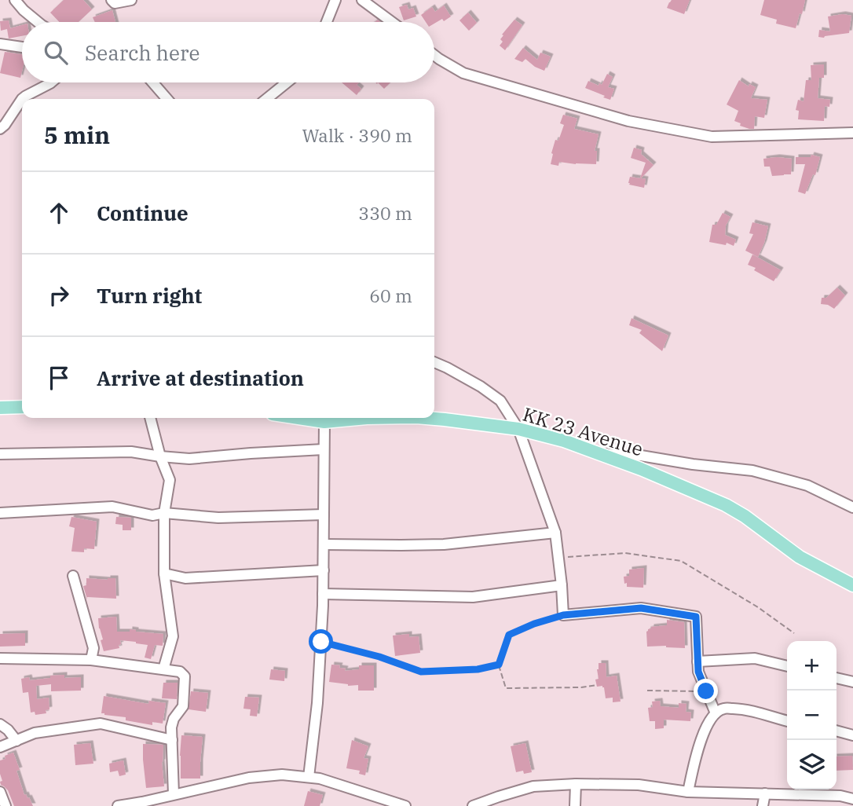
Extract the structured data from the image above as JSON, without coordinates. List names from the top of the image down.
{
  "streets": {
    "main road": ["KK 23 Avenue"]
  },
  "page": {
    "search": "Search here",
    "heading": ["5 min", "Walk · 390 m"],
    "list": [
      ["Continue", "330 m"],
      ["Turn right", "60 m"],
      "Arrive at destination"
    ],
    "map_buttons": ["+", "−"]
  }
}
